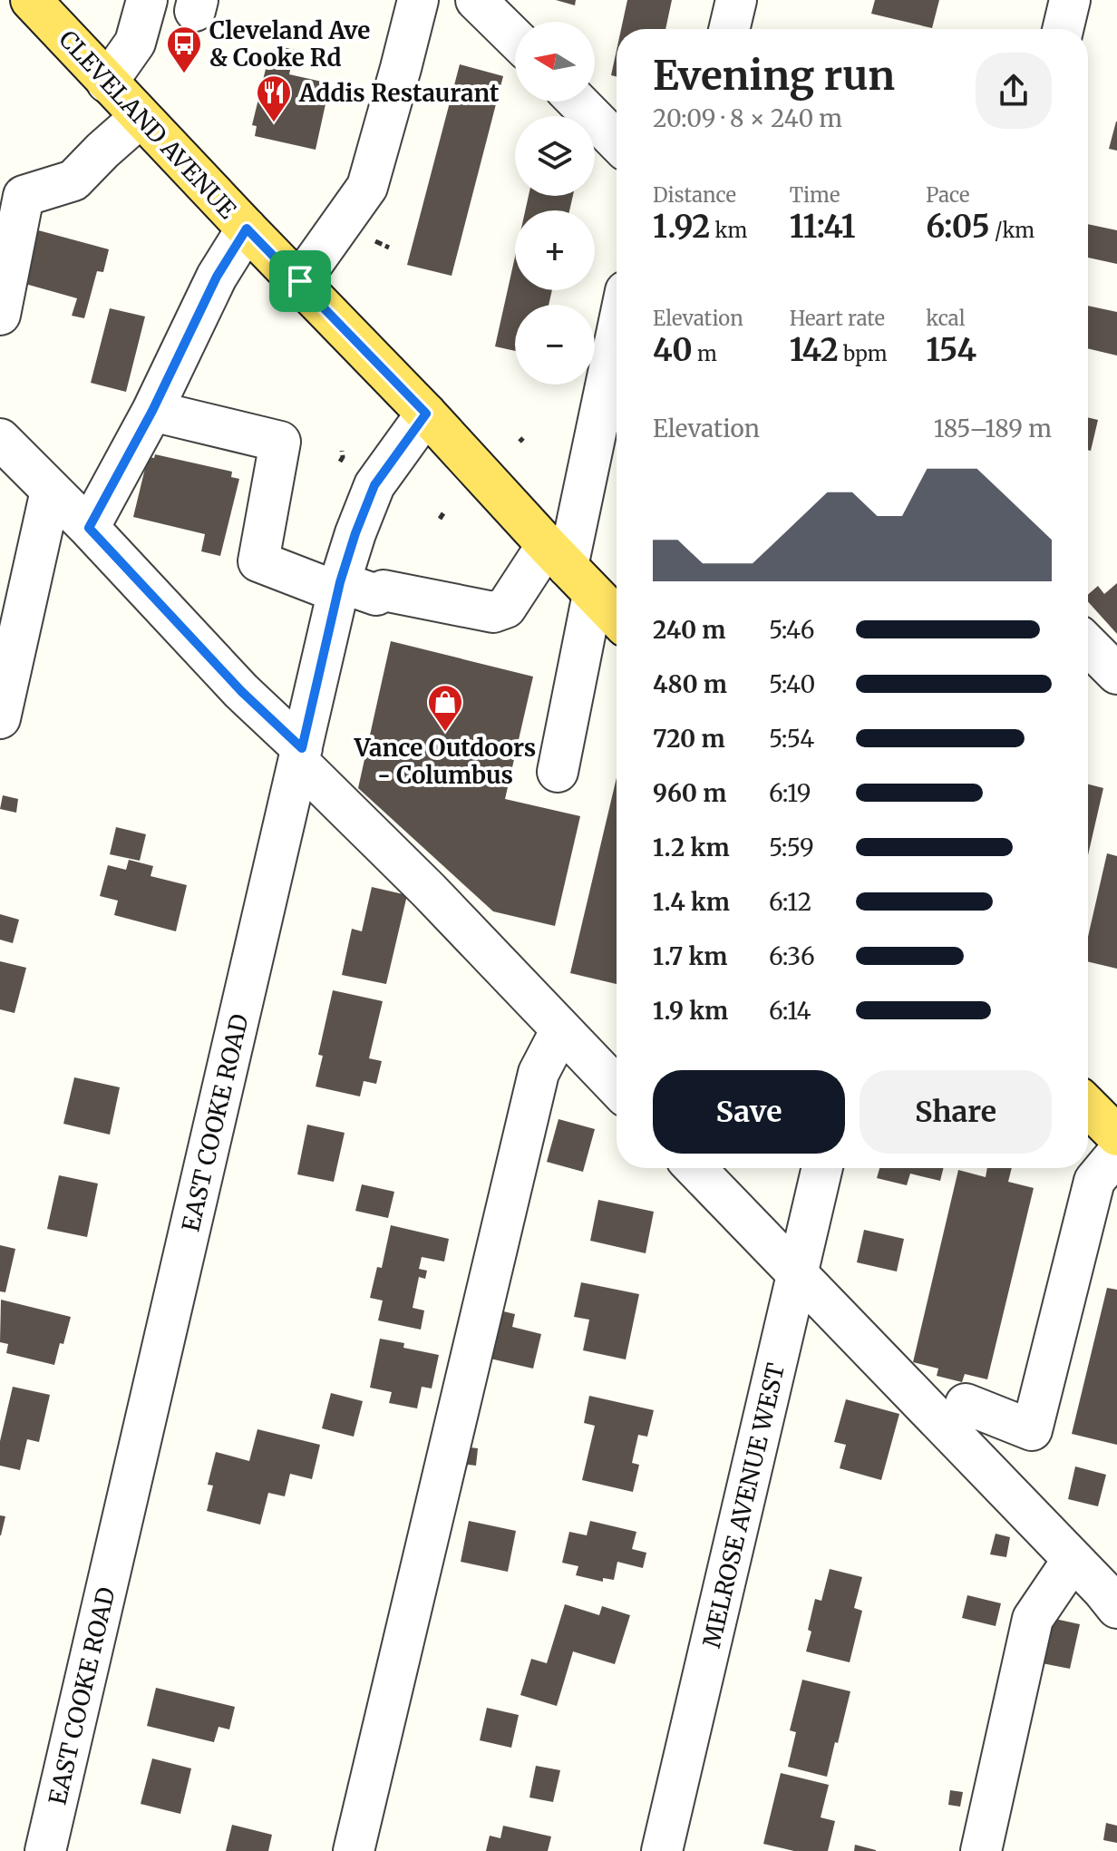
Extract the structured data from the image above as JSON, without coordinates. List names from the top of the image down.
{
  "streets": {
    "main road": ["CLEVELAND AVENUE"],
    "street": ["EAST COOKE ROAD", "MELROSE AVENUE WEST"]
  },
  "crossings": [
    ["CLEVELAND AVENUE", "EAST COOKE ROAD"]
  ],
  "places": {
    "bus stop": ["Cleveland Ave & Cooke Rd"],
    "restaurant": ["Addis Restaurant"],
    "shop": ["Vance Outdoors - Columbus"]
  },
  "north": "left",
  "page": {
    "map_buttons": ["+", "−"],
    "heading": ["Evening run", "20:09 · 8 × 240 m"],
    "stats": [
      ["Distance", "1.92 km"],
      ["Time", "11:41"],
      ["Pace", "6:05 /km"],
      ["Elevation", "40 m"],
      ["Heart rate", "142 bpm"],
      ["kcal", "154"]
    ],
    "chart": ["Elevation", "185–189 m"],
    "list": [
      {
        "name": "240 m",
        "note": "5:46"
      },
      {
        "name": "480 m",
        "note": "5:40"
      },
      {
        "name": "720 m",
        "note": "5:54"
      },
      {
        "name": "960 m",
        "note": "6:19"
      },
      {
        "name": "1.2 km",
        "note": "5:59"
      },
      {
        "name": "1.4 km",
        "note": "6:12"
      },
      {
        "name": "1.7 km",
        "note": "6:36"
      },
      {
        "name": "1.9 km",
        "note": "6:14"
      }
    ],
    "buttons": ["Save", "Share"]
  }
}
